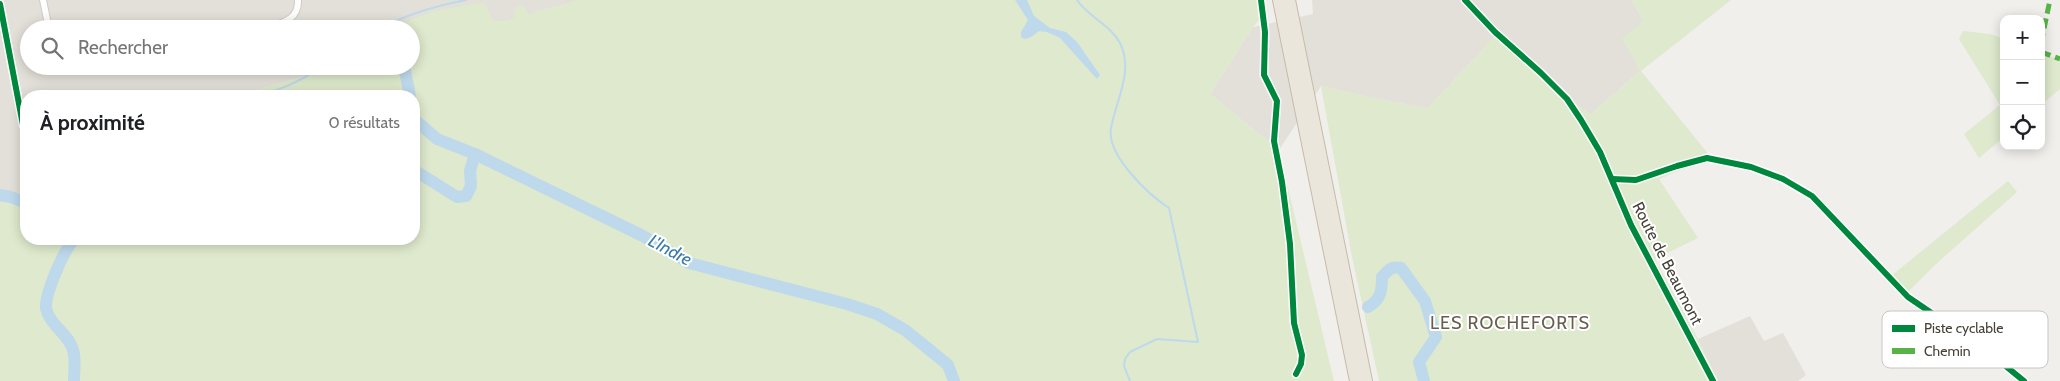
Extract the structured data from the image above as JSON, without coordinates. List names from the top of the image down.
{
  "streets": {
    "street": ["Route de Beaumont"]
  },
  "districts": ["LES ROCHEFORTS"],
  "water": ["L'Indre"],
  "legend": ["Piste cyclable", "Chemin"],
  "page": {
    "map_buttons": ["+", "−"],
    "search": "Rechercher",
    "heading": ["À proximité", "0 résultats"]
  }
}
